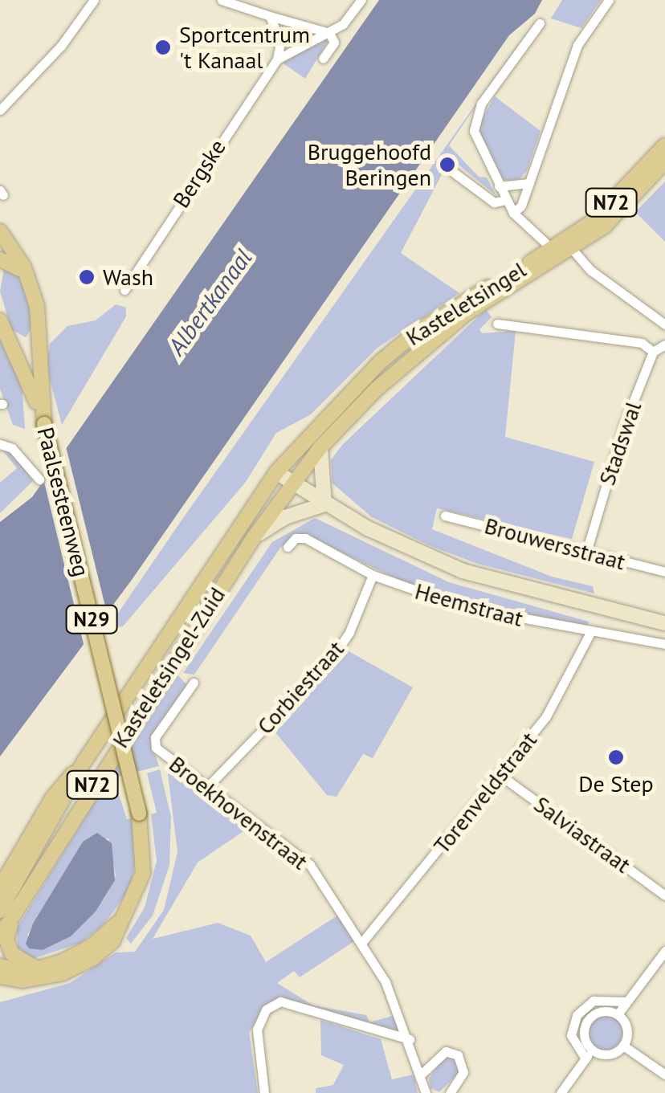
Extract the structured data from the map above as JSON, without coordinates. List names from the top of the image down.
{
  "streets": {
    "main road": [
      "N72",
      "Kasteletsingel",
      "Paalsesteenweg",
      "N29",
      "Kasteletsingel-Zuid"
    ],
    "street": [
      "Bergske",
      "Stadswal",
      "Brouwersstraat",
      "Heemstraat",
      "Corbiestraat",
      "Torenveldstraat",
      "Broekhovenstraat",
      "Salviastraat"
    ]
  },
  "crossings": [
    ["Kasteletsingel", "Kasteletsingel-Zuid"],
    ["Stadswal", "Brouwersstraat"],
    ["Heemstraat", "Corbiestraat"],
    ["Heemstraat", "Torenveldstraat"],
    ["Corbiestraat", "Broekhovenstraat"],
    ["Torenveldstraat", "Broekhovenstraat"],
    ["Torenveldstraat", "Salviastraat"]
  ],
  "water": ["Albertkanaal"],
  "places": [
    "Sportcentrum 't Kanaal",
    "Bruggehoofd Beringen",
    "Wash",
    "De Step"
  ]
}
